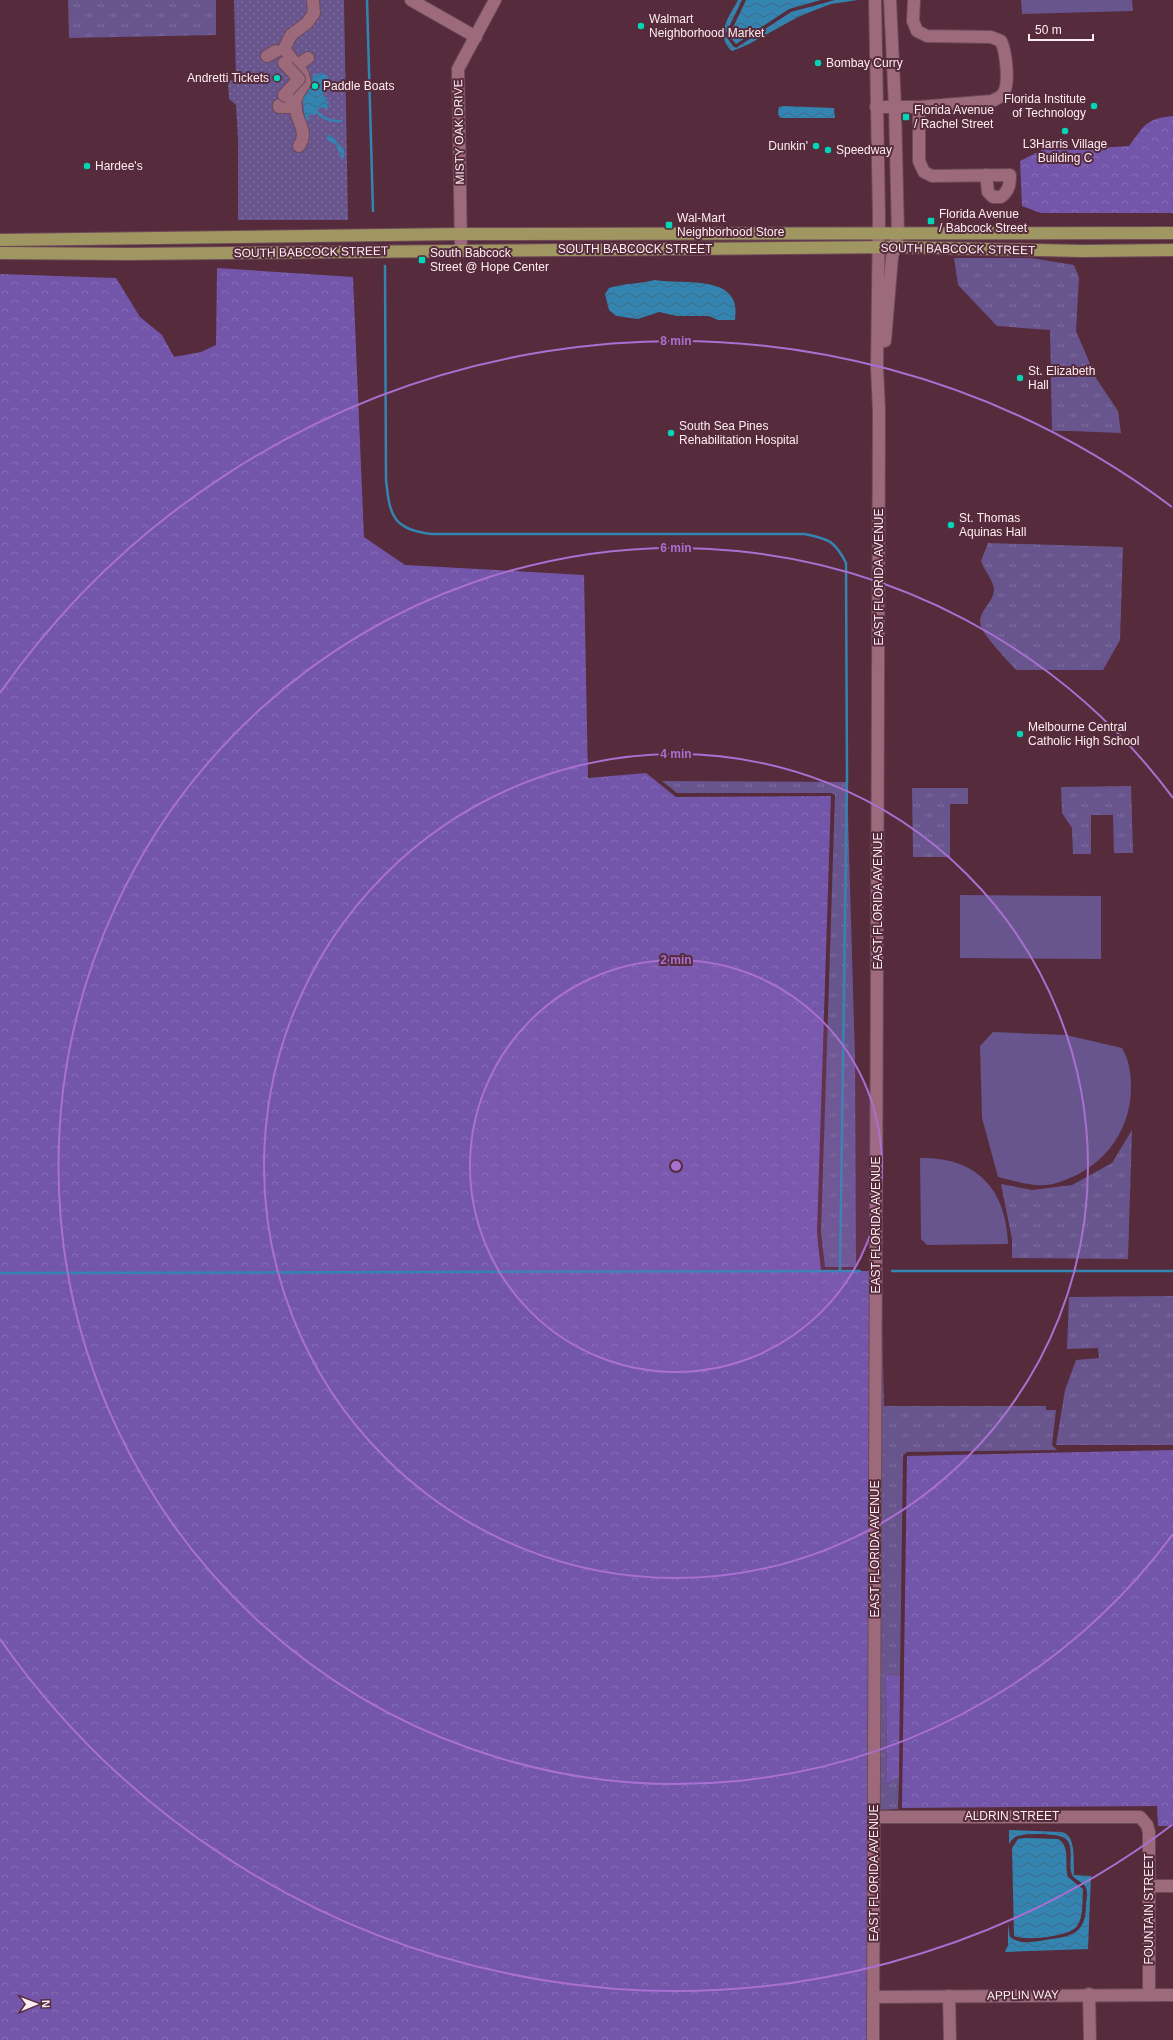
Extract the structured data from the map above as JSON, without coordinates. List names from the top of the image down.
{
  "streets": {
    "main road": ["SOUTH BABCOCK STREET"],
    "street": [
      "MISTY OAK DRIVE",
      "EAST FLORIDA AVENUE",
      "ALDRIN STREET",
      "FOUNTAIN STREET",
      "APPLIN WAY"
    ]
  },
  "crossings": [
    ["MISTY OAK DRIVE", "SOUTH BABCOCK STREET"],
    ["SOUTH BABCOCK STREET", "EAST FLORIDA AVENUE"],
    ["EAST FLORIDA AVENUE", "ALDRIN STREET"],
    ["EAST FLORIDA AVENUE", "APPLIN WAY"],
    ["ALDRIN STREET", "FOUNTAIN STREET"],
    ["FOUNTAIN STREET", "APPLIN WAY"]
  ],
  "places": {
    "other": [
      "Walmart Neighborhood Market",
      "Bombay Curry",
      "Andretti Tickets",
      "Paddle Boats",
      "Florida Institute of Technology",
      "L3Harris Village Building C",
      "Dunkin'",
      "Speedway",
      "Hardee's",
      "St. Elizabeth Hall",
      "South Sea Pines Rehabilitation Hospital",
      "St. Thomas Aquinas Hall",
      "Melbourne Central Catholic High School"
    ],
    "transit": [
      "Florida Avenue / Rachel Street",
      "Florida Avenue / Babcock Street",
      "Wal-Mart Neighborhood Store",
      "South Babcock Street @ Hope Center"
    ]
  },
  "scale_bar": "50 m",
  "north": "right",
  "rings": [
    "8 min",
    "6 min",
    "4 min",
    "2 min"
  ]
}
